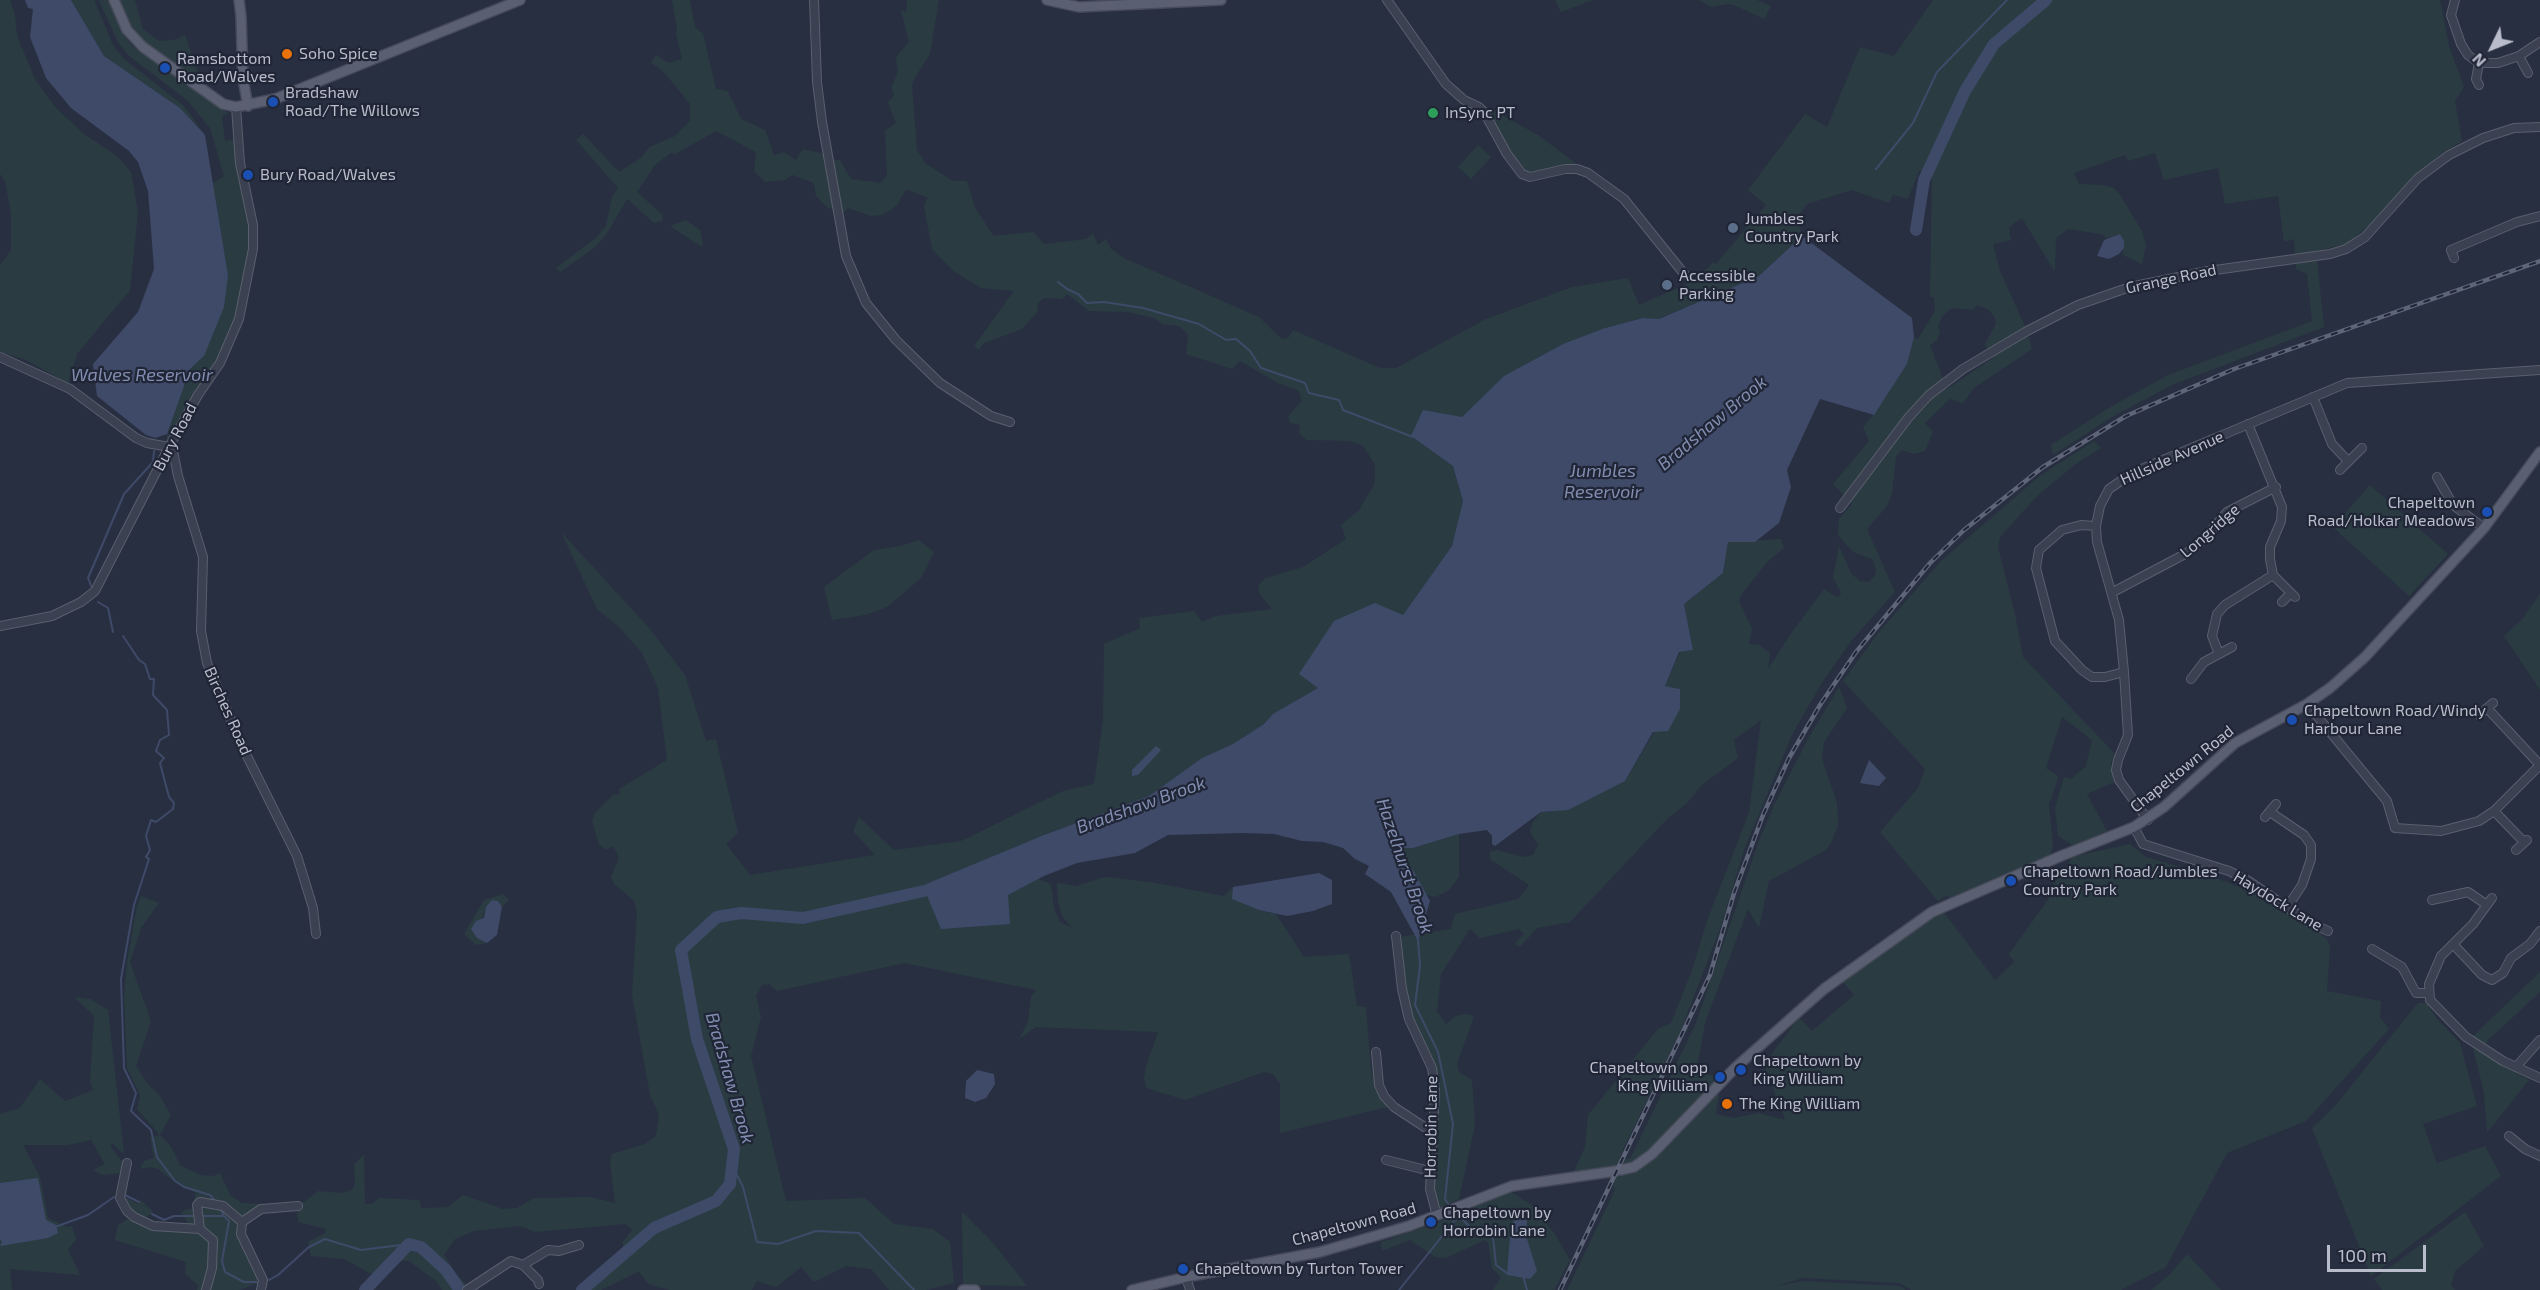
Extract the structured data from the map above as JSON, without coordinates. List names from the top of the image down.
{
  "streets": {
    "main road": ["Chapeltown Road"],
    "street": [
      "Grange Road",
      "Bury Road",
      "Hillside Avenue",
      "Longridge",
      "Birches Road",
      "Haydock Lane",
      "Horrobin Lane"
    ]
  },
  "crossings": [
    ["Bury Road", "Birches Road"],
    ["Hillside Avenue", "Longridge"],
    ["Hillside Avenue", "Chapeltown Road"],
    ["Chapeltown Road", "Haydock Lane"],
    ["Chapeltown Road", "Horrobin Lane"]
  ],
  "water": [
    "Walves Reservoir",
    "Bradshaw Brook",
    "Jumbles Reservoir",
    "Hazelhurst Brook"
  ],
  "places": [
    "Soho Spice",
    "Ramsbottom Road/Walves",
    "Bradshaw Road/The Willows",
    "InSync PT",
    "Bury Road/Walves",
    "Jumbles Country Park",
    "Accessible Parking",
    "Chapeltown Road/Holkar Meadows",
    "Chapeltown Road/Windy Harbour Lane",
    "Chapeltown Road/Jumbles Country Park",
    "Chapeltown by King William",
    "Chapeltown opp King William",
    "The King William",
    "Chapeltown by Horrobin Lane",
    "Chapeltown by Turton Tower"
  ],
  "scale_bar": "100 m",
  "north": "bottom left"
}
